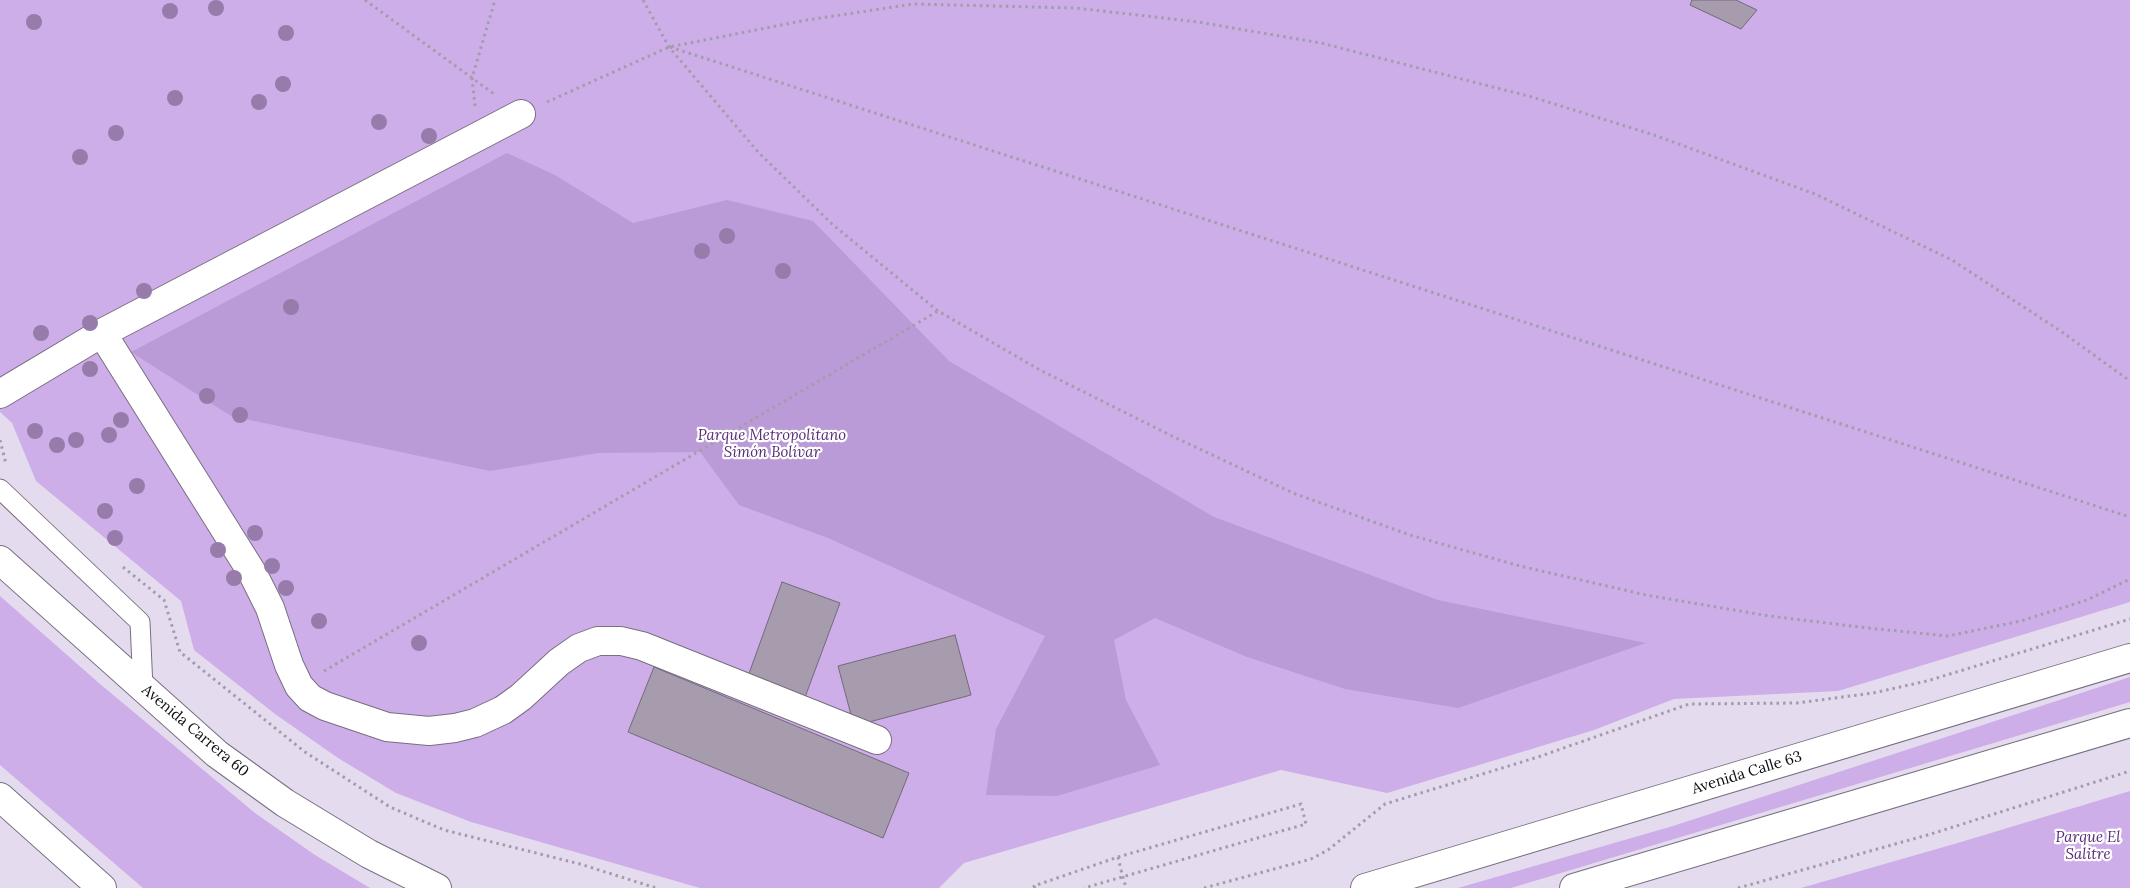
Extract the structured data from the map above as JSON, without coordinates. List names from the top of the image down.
{
  "streets": {
    "main road": ["Avenida Carrera 60", "Avenida Calle 63"]
  },
  "parks": ["Parque Metropolitano Simón Bolívar", "Parque El Salitre"]
}
